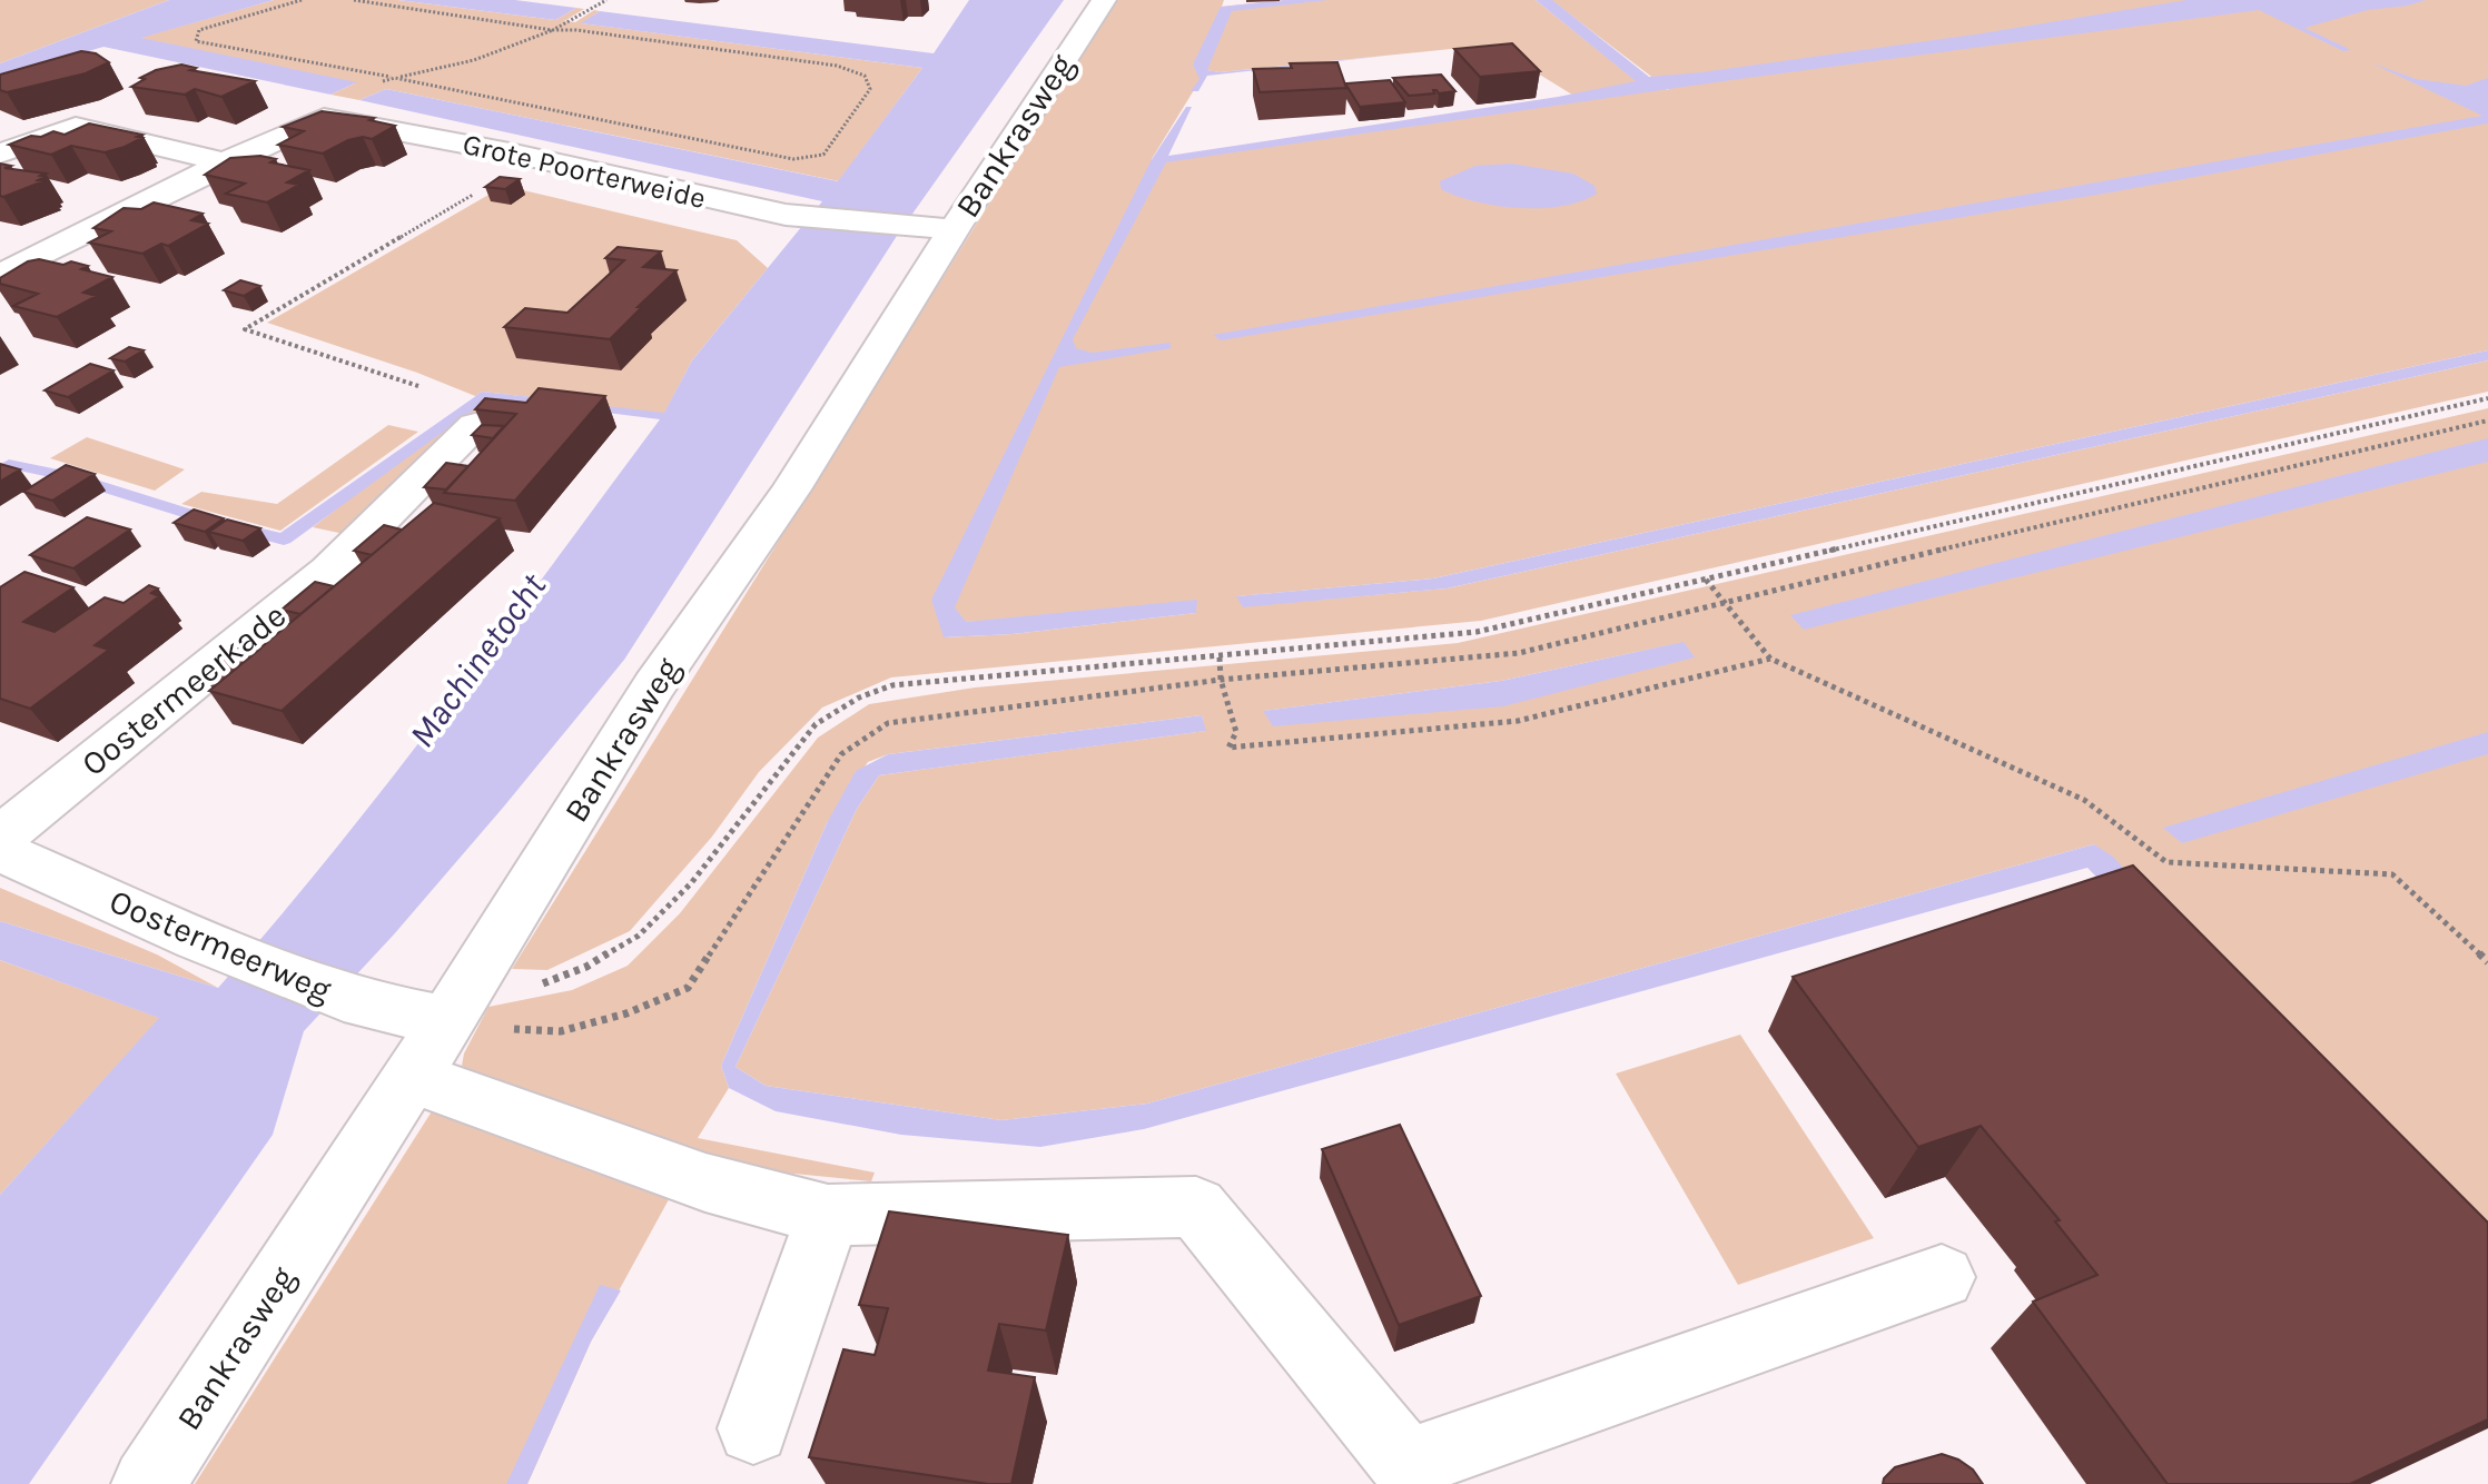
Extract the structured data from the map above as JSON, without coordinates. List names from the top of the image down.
{
  "streets": {
    "street": [
      "Bankrasweg",
      "Grote Poorterweide",
      "Oostermeerkade",
      "Oostermeerweg"
    ]
  },
  "crossings": [
    ["Bankrasweg", "Grote Poorterweide"],
    ["Bankrasweg", "Oostermeerweg"]
  ],
  "water": ["Machinetocht"]
}
